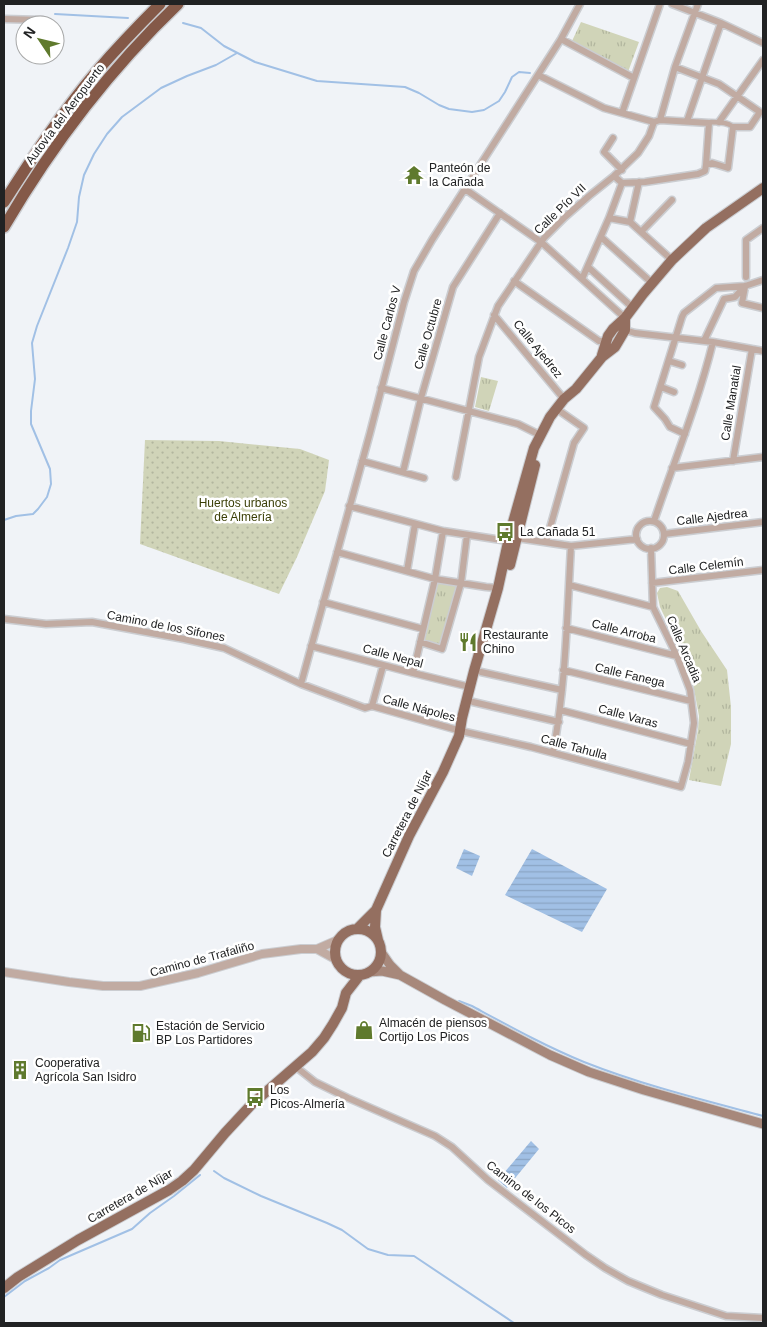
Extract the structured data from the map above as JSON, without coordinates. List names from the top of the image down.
{
  "streets": {
    "highway": ["Autovía del Aeropuerto"],
    "main road": ["Carretera de Níjar"],
    "street": [
      "Calle Pío VII",
      "Calle Carlos V",
      "Calle Octubre",
      "Calle Ajedrez",
      "Calle Manatial",
      "Calle Ajedrea",
      "Calle Celemín",
      "Camino de los Sifones",
      "Calle Arroba",
      "Calle Arcadia",
      "Calle Nepal",
      "Calle Fanega",
      "Calle Nápoles",
      "Calle Varas",
      "Calle Tahulla",
      "Camino de Trafaliño",
      "Camino de los Picos"
    ]
  },
  "crossings": [
    ["Calle Pío VII", "Calle Ajedrez"],
    ["Calle Carlos V", "Camino de los Sifones"],
    ["Calle Carlos V", "Calle Nepal"],
    ["Calle Ajedrez", "Carretera de Níjar"],
    ["Calle Ajedrea", "Calle Arcadia"],
    ["Calle Celemín", "Calle Arcadia"],
    ["Camino de los Sifones", "Calle Nápoles"],
    ["Calle Arroba", "Calle Arcadia"],
    ["Calle Arcadia", "Calle Fanega"],
    ["Calle Arcadia", "Calle Varas"],
    ["Calle Arcadia", "Calle Tahulla"],
    ["Calle Nepal", "Carretera de Níjar"],
    ["Calle Nápoles", "Calle Tahulla"],
    ["Calle Nápoles", "Carretera de Níjar"],
    ["Calle Tahulla", "Carretera de Níjar"],
    ["Carretera de Níjar", "Camino de Trafaliño"],
    ["Carretera de Níjar", "Camino de los Picos"]
  ],
  "parks": ["Huertos urbanos de Almería"],
  "places": {
    "temple": ["Panteón de la Cañada"],
    "bus stop": ["La Cañada 51", "Los Picos-Almería"],
    "restaurant": ["Restaurante Chino"],
    "shop": ["Almacén de piensos Cortijo Los Picos"],
    "fuel station": ["Estación de Servicio BP Los Partidores"],
    "building": ["Cooperativa Agrícola San Isidro"]
  },
  "north": "top left"
}
